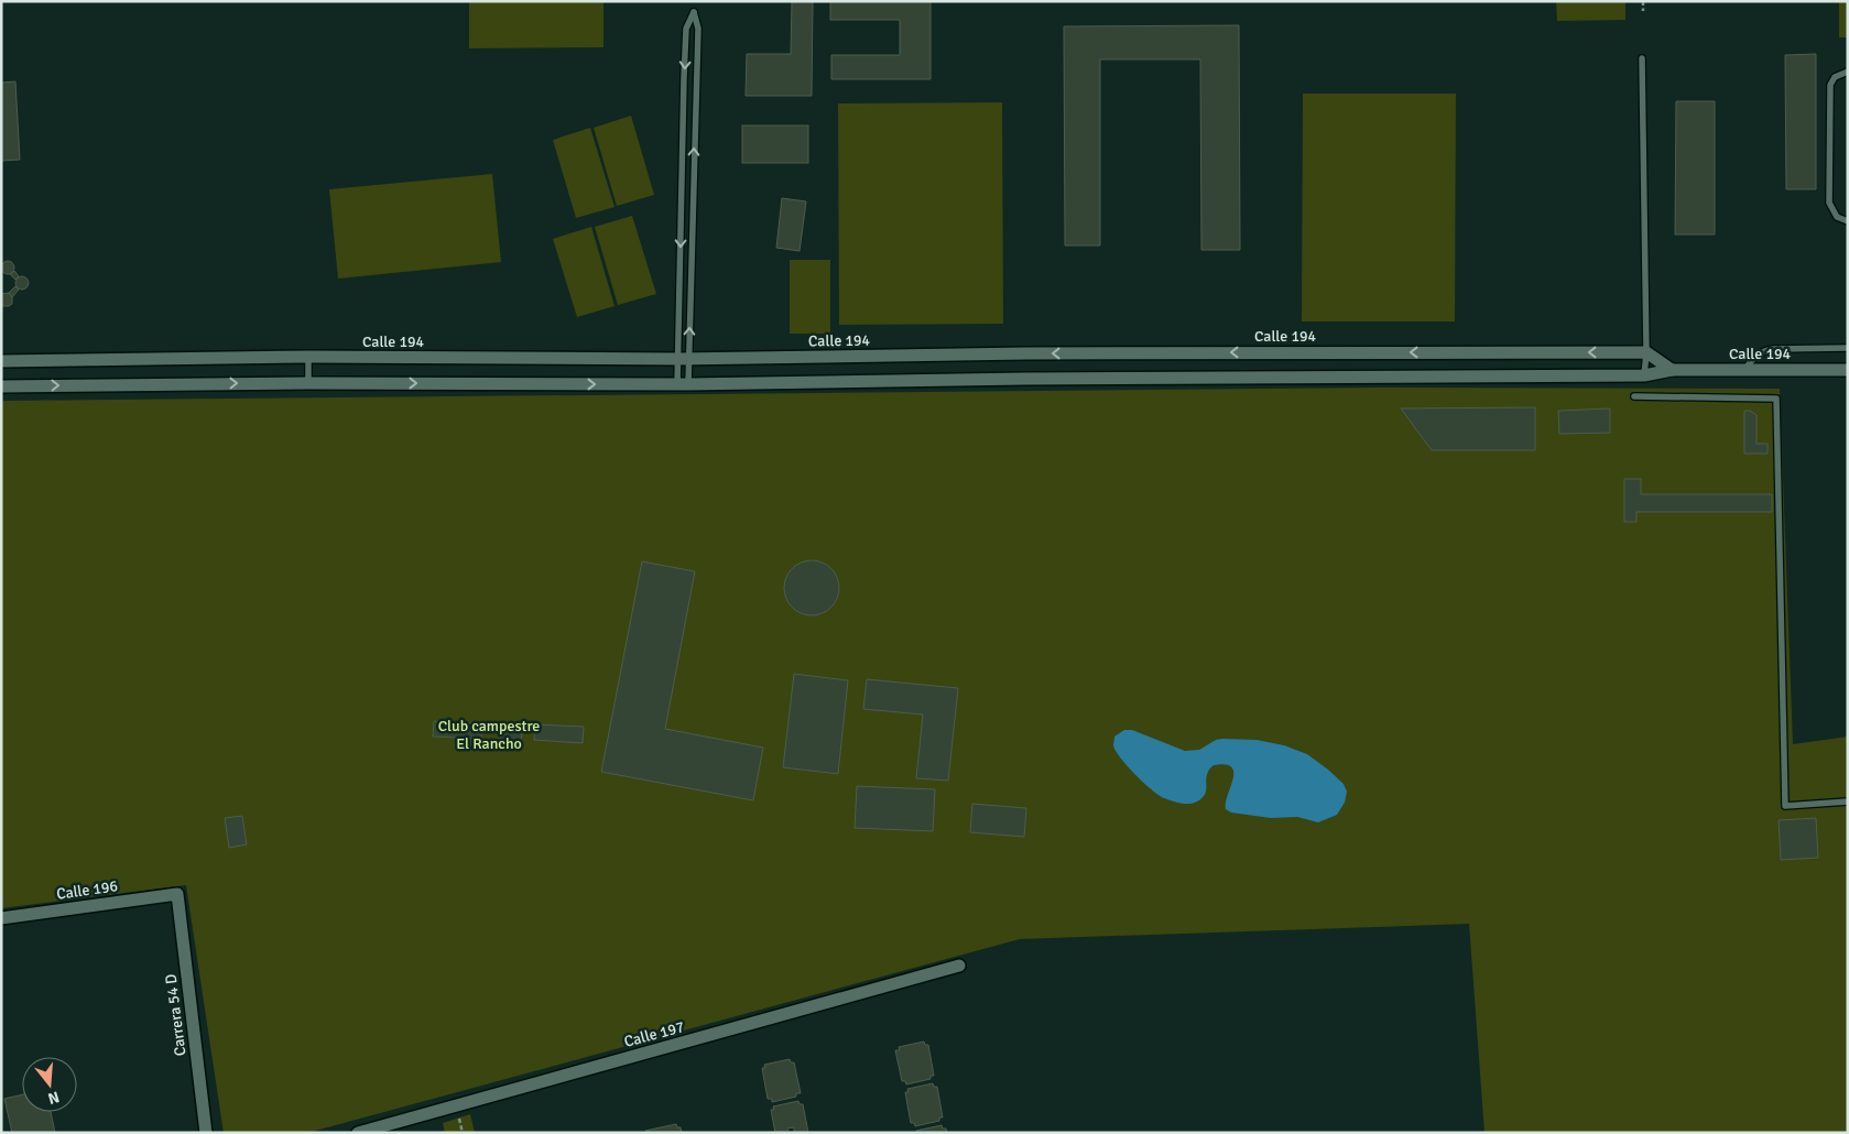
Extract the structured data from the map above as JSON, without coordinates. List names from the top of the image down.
{
  "streets": {
    "street": [
      "Calle 194",
      "Calle 196",
      "Carrera 54 D",
      "Calle 197"
    ]
  },
  "crossings": [
    ["Calle 196", "Carrera 54 D"]
  ],
  "parks": ["Club campestre El Rancho"],
  "north": "bottom"
}
